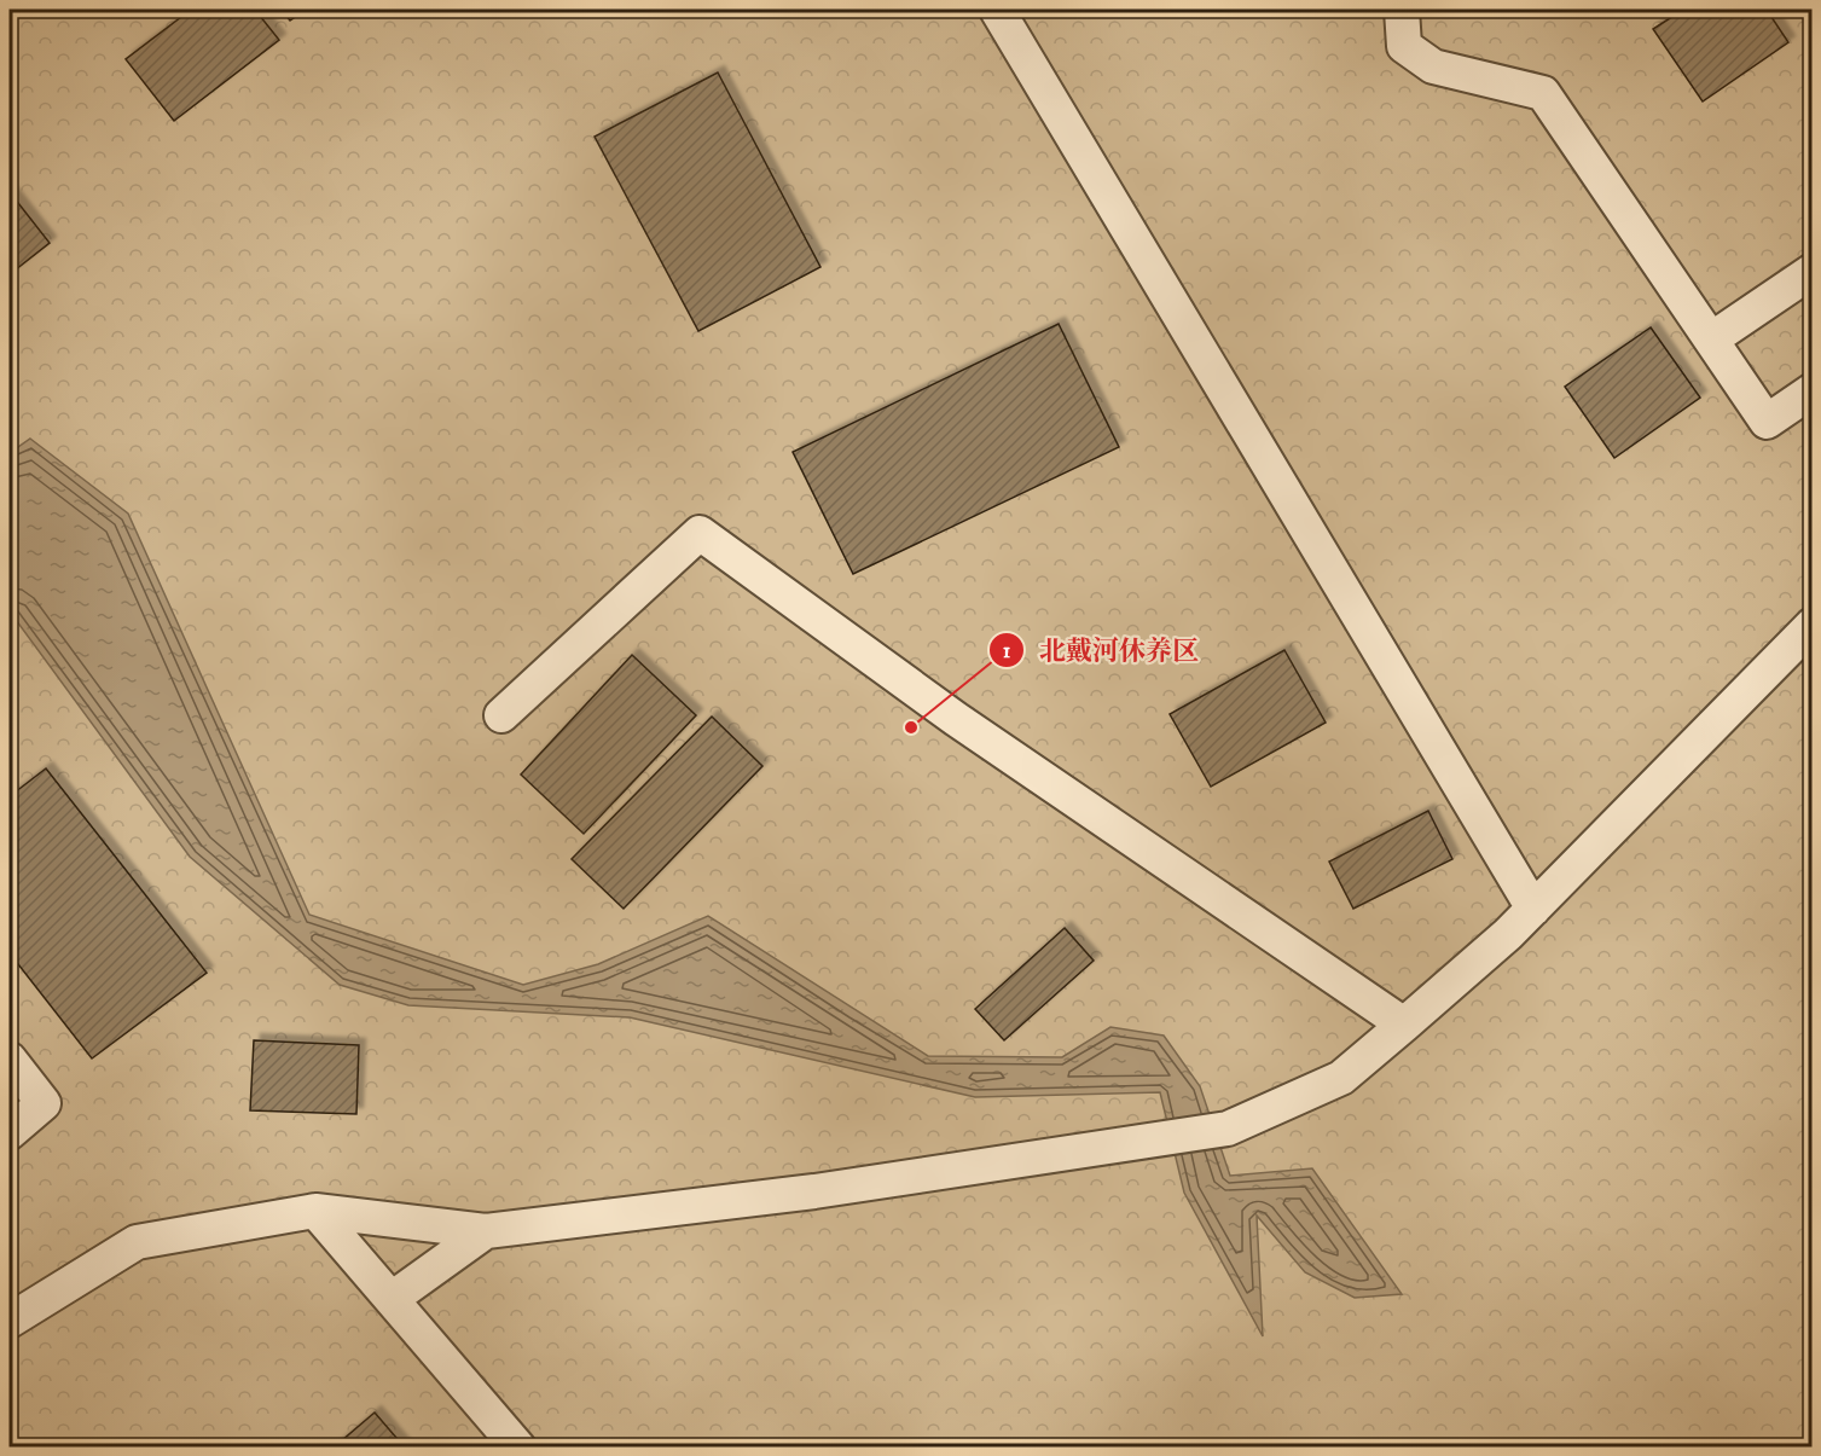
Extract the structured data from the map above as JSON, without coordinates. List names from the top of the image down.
{
  "places": ["北戴河休养区"]
}
